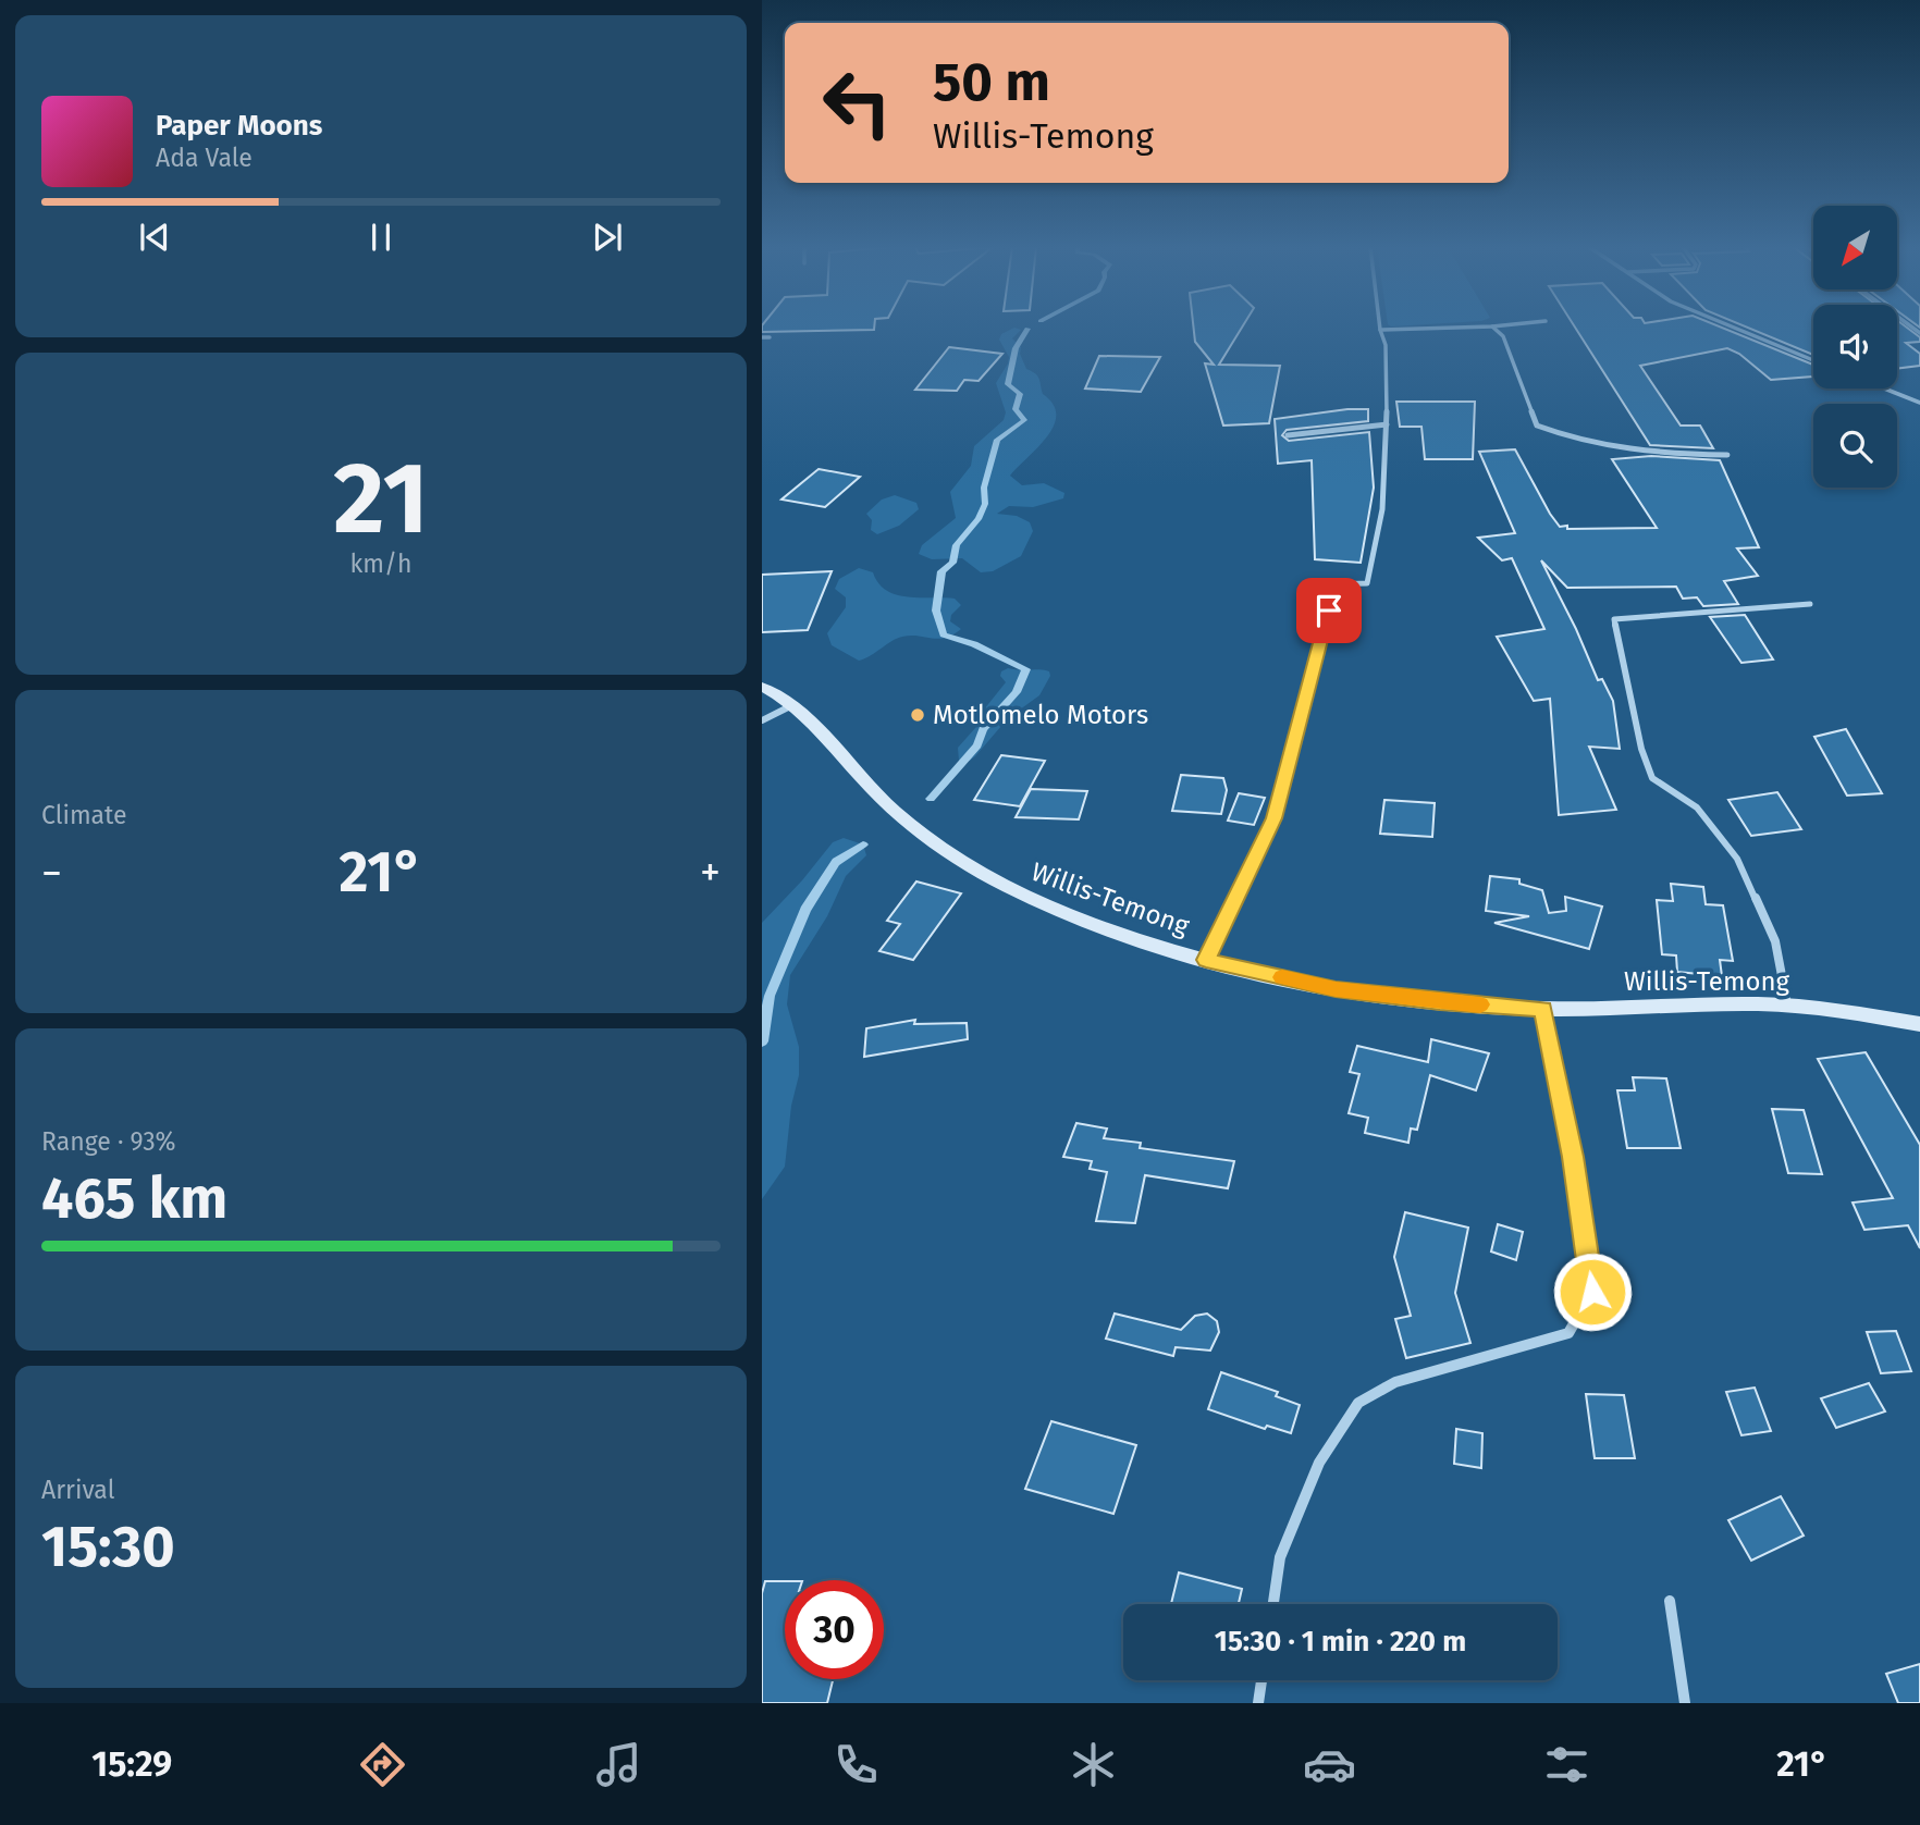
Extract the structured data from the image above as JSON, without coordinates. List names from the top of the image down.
{
  "streets": {
    "main road": ["Willis-Temong"]
  },
  "places": ["Motlomelo Motors"],
  "north": "bottom left",
  "page": {
    "turn": ["50 m", "Willis-Temong"],
    "song": ["Paper Moons", "Ada Vale"],
    "tile": [
      ["21", "km/h"],
      "Climate",
      ["Range · 93%", "465 km"],
      ["Arrival", "15:30"]
    ],
    "heat": ["−", "21°", "+"],
    "limit": "30",
    "trip": "15:30 · 1 min · 220 m",
    "tabs": ["15:29", "21°"]
  }
}
